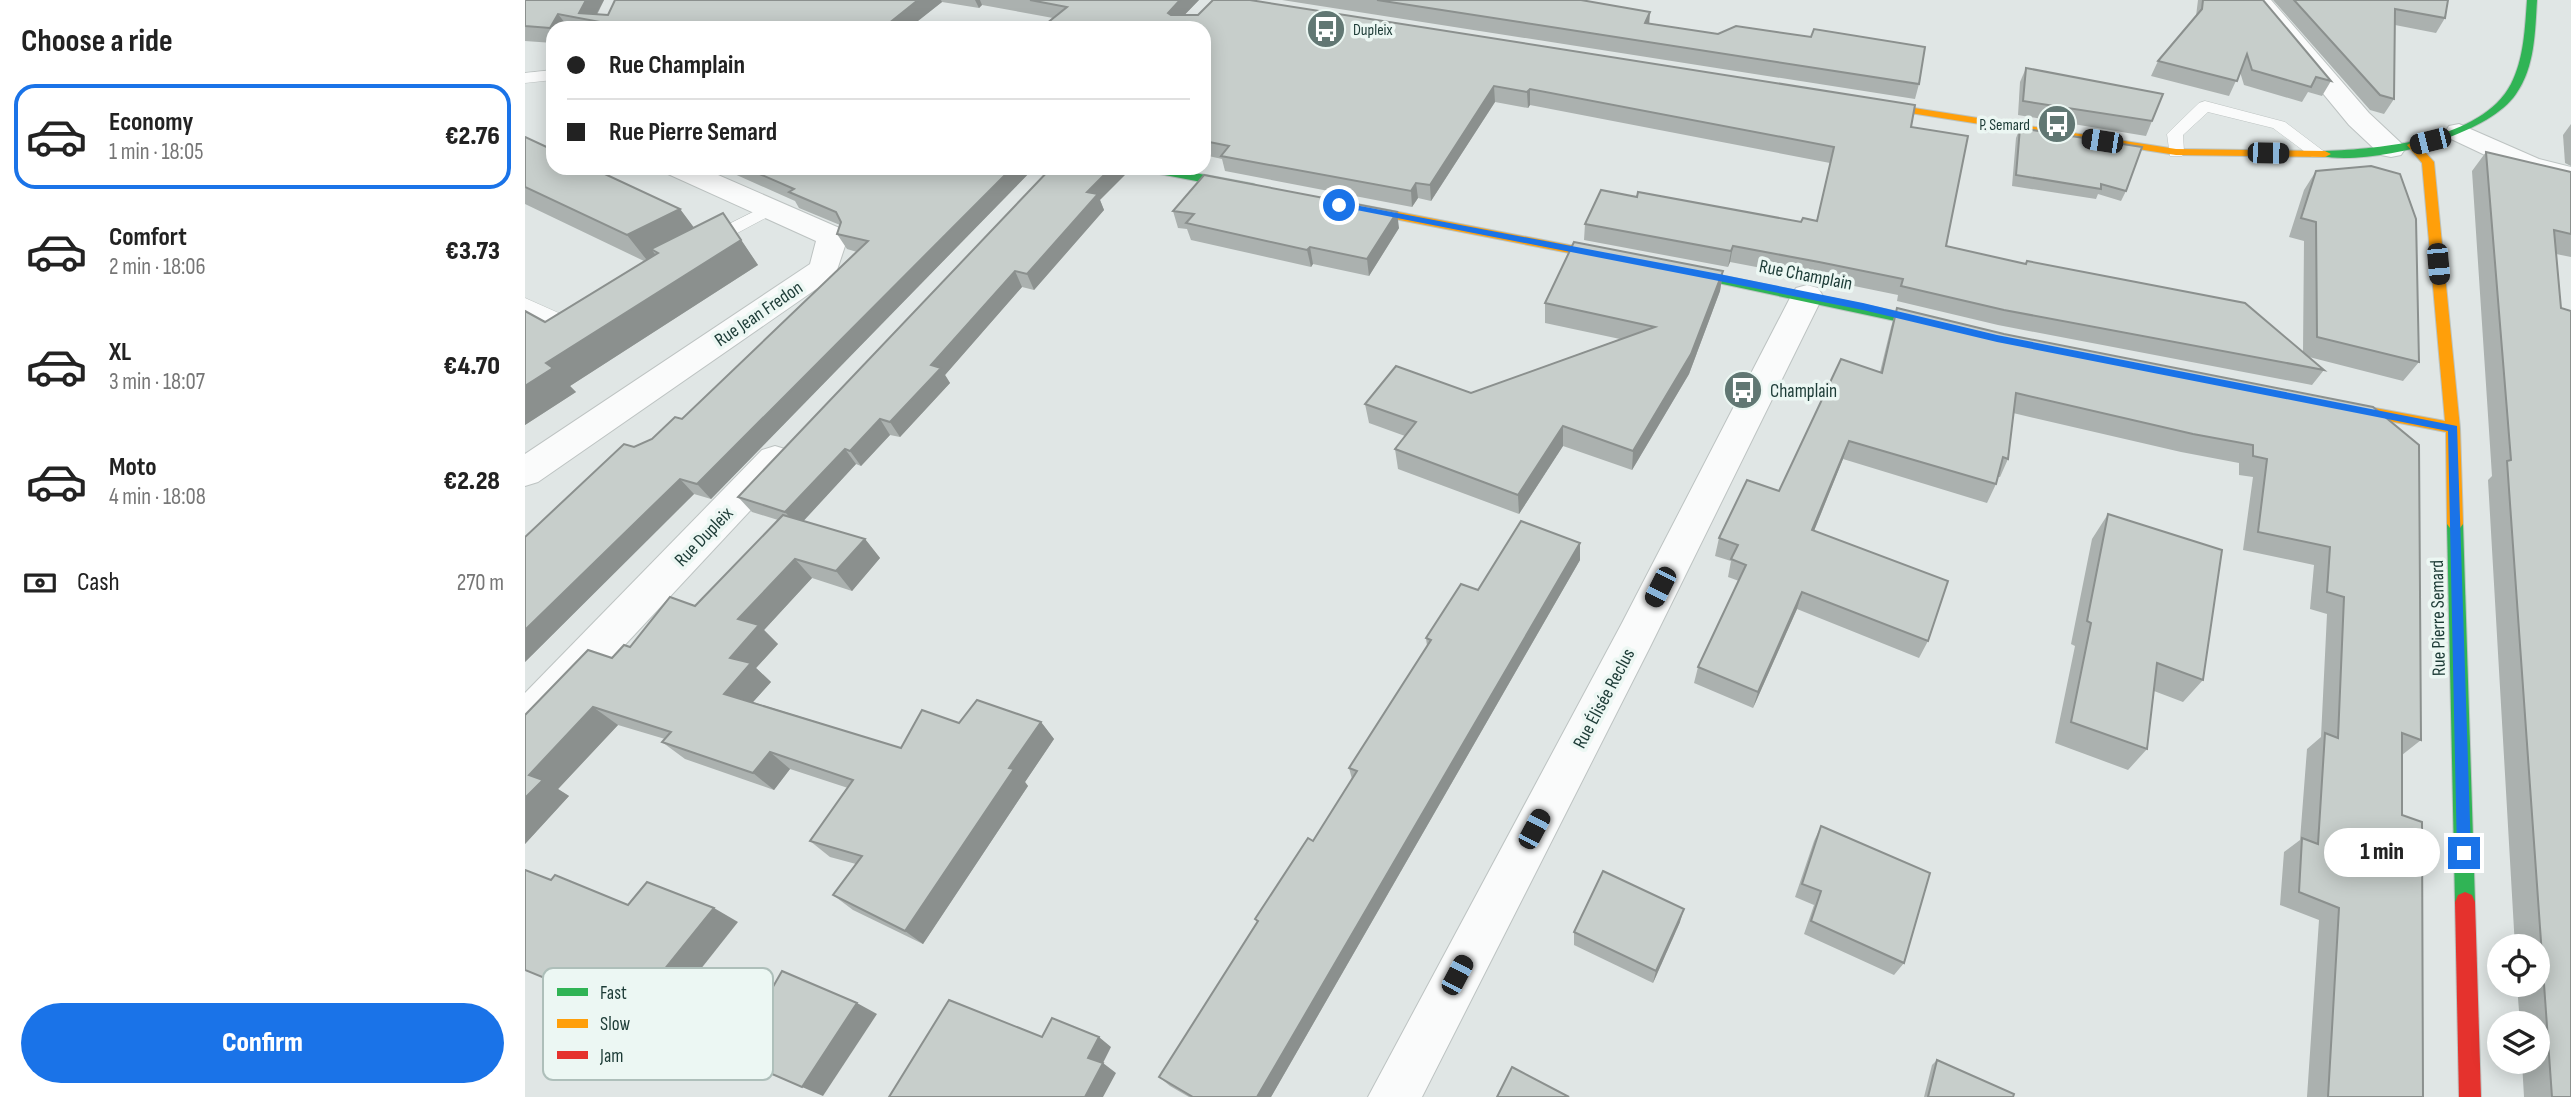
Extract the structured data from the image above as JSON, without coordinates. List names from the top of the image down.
{
  "streets": {
    "street": [
      "Rue Champlain",
      "Rue Jean Fredon",
      "Rue Dupleix",
      "Rue Pierre Semard",
      "Rue Élisée Reclus"
    ]
  },
  "crossings": [
    ["Rue Champlain", "Rue Élisée Reclus"]
  ],
  "places": {
    "bus stop": ["Dupleix", "P. Semard", "Champlain"]
  },
  "legend": ["Fast", "Slow", "Jam"],
  "page": {
    "heading": "Choose a ride",
    "banner": ["Rue Champlain", "Rue Pierre Semard"],
    "list": [
      {
        "name": "Economy",
        "note": "1 min · 18:05",
        "value": "€2.76"
      },
      {
        "name": "Comfort",
        "note": "2 min · 18:06",
        "value": "€3.73"
      },
      {
        "name": "XL",
        "note": "3 min · 18:07",
        "value": "€4.70"
      },
      {
        "name": "Moto",
        "note": "4 min · 18:08",
        "value": "€2.28"
      }
    ],
    "pay": ["Cash", "270 m"],
    "bubble": "1 min",
    "buttons": "Confirm"
  }
}
